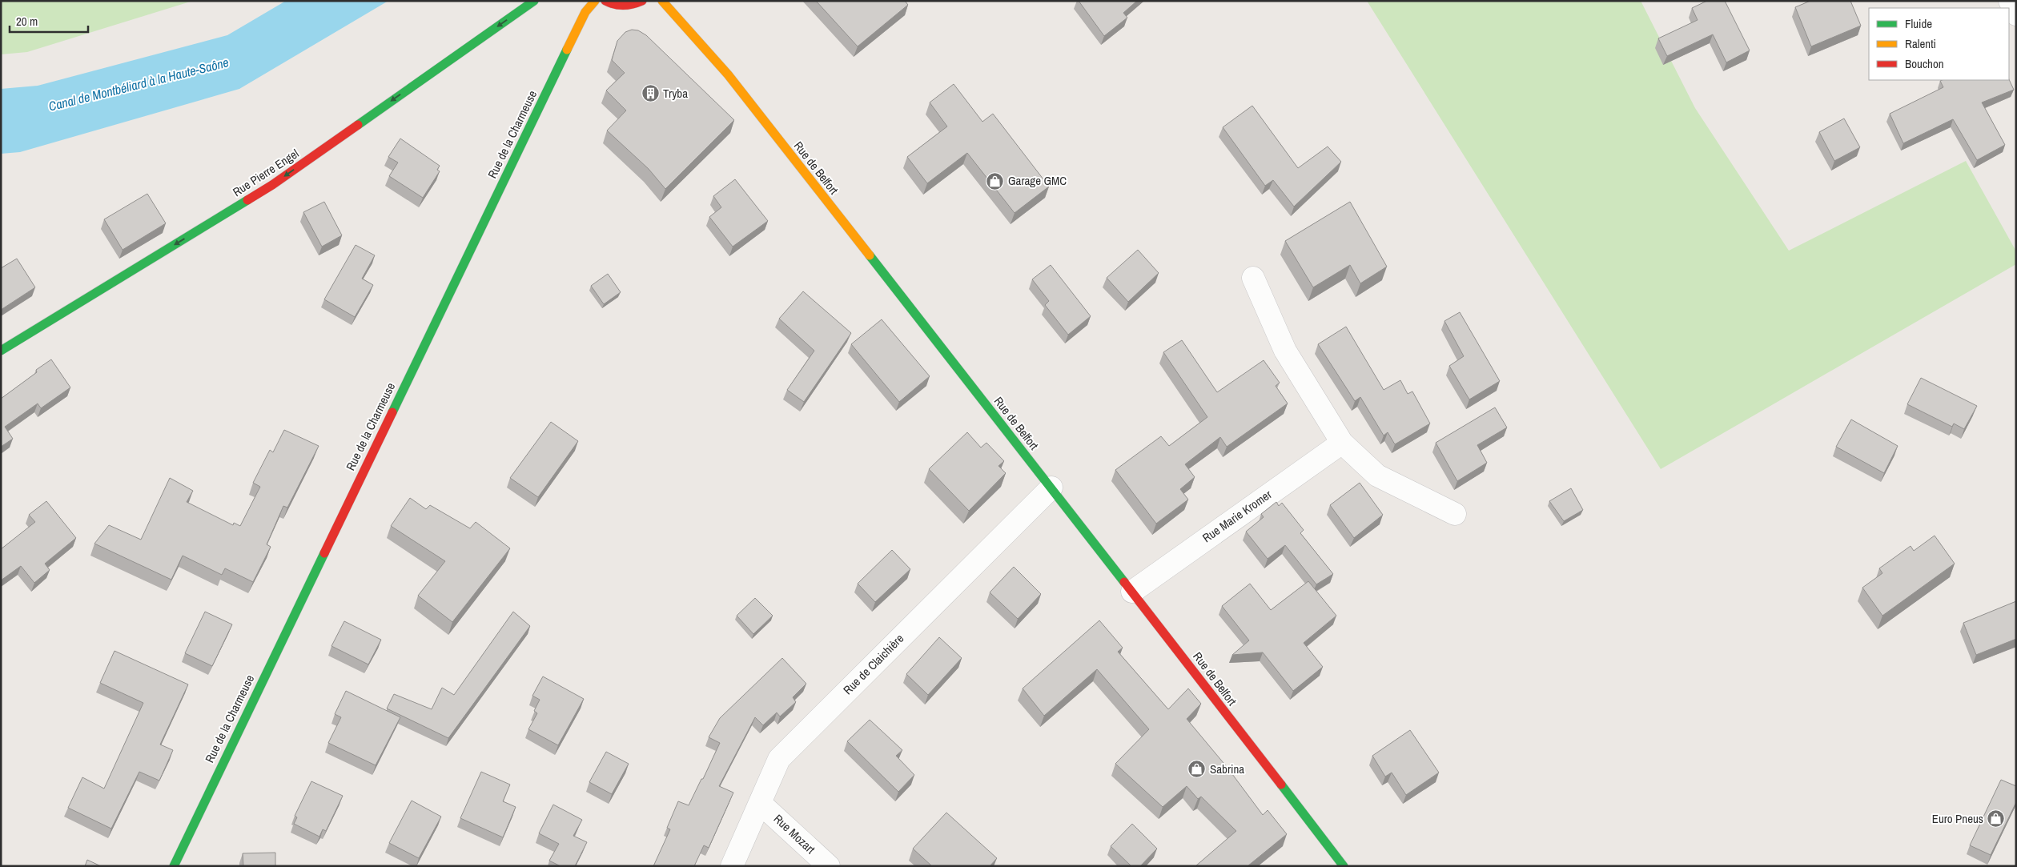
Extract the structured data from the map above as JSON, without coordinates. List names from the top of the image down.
{
  "streets": {
    "main road": ["Rue de la Charmeuse", "Rue de Belfort", "Rue Pierre Engel"],
    "street": ["Rue Marie Kromer", "Rue de Claichière", "Rue Mozart"]
  },
  "crossings": [
    ["Rue de Belfort", "Rue Marie Kromer"],
    ["Rue de Belfort", "Rue de Claichière"],
    ["Rue de Claichière", "Rue Mozart"]
  ],
  "one_way": ["Rue Pierre Engel"],
  "water": ["Canal de Montbéliard à la Haute-Saône"],
  "places": {
    "building": ["Tryba"],
    "shop": ["Garage GMC", "Sabrina", "Euro Pneus"]
  },
  "legend": ["Fluide", "Ralenti", "Bouchon"],
  "scale_bar": "20 m"
}
